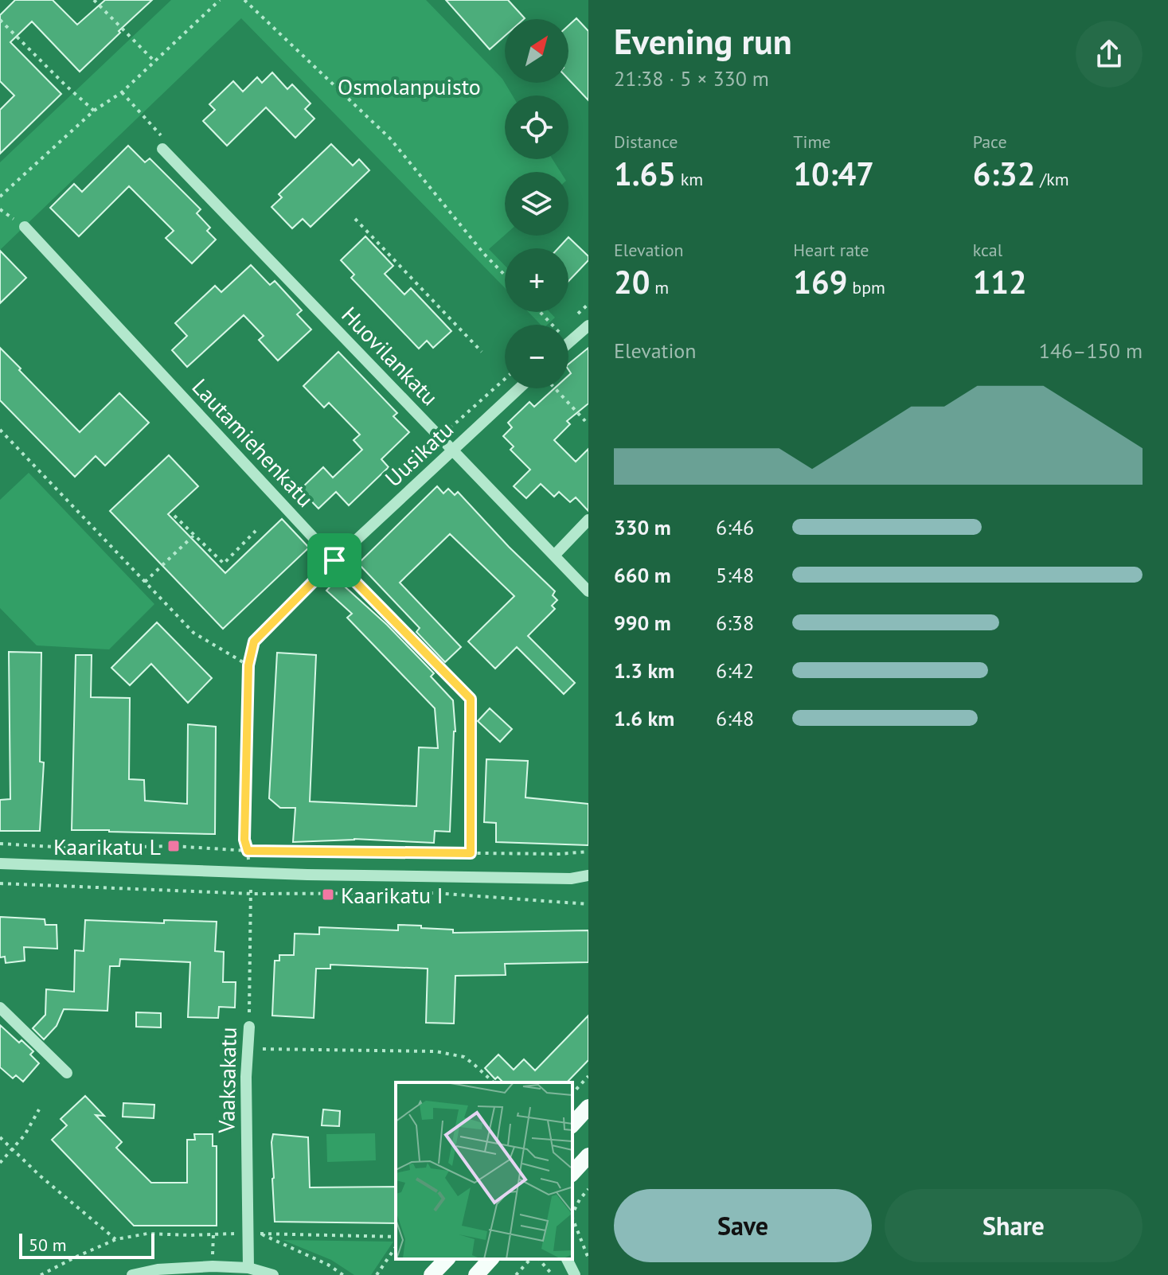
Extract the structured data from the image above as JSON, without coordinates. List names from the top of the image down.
{
  "streets": {
    "street": [
      "Huovilankatu",
      "Lautamiehenkatu",
      "Uusikatu",
      "Vaaksakatu"
    ]
  },
  "crossings": [
    ["Huovilankatu", "Uusikatu"],
    ["Lautamiehenkatu", "Uusikatu"]
  ],
  "parks": ["Osmolanpuisto"],
  "places": {
    "transit": ["Kaarikatu L", "Kaarikatu I"]
  },
  "scale_bar": "50 m",
  "north": "top right",
  "page": {
    "heading": ["Evening run", "21:38 · 5 × 330 m"],
    "map_buttons": ["+", "−"],
    "stats": [
      ["Distance", "1.65 km"],
      ["Time", "10:47"],
      ["Pace", "6:32 /km"],
      ["Elevation", "20 m"],
      ["Heart rate", "169 bpm"],
      ["kcal", "112"]
    ],
    "chart": ["Elevation", "146–150 m"],
    "list": [
      {
        "name": "330 m",
        "note": "6:46"
      },
      {
        "name": "660 m",
        "note": "5:48"
      },
      {
        "name": "990 m",
        "note": "6:38"
      },
      {
        "name": "1.3 km",
        "note": "6:42"
      },
      {
        "name": "1.6 km",
        "note": "6:48"
      }
    ],
    "buttons": ["Save", "Share"],
    "scale": "50 m"
  }
}
